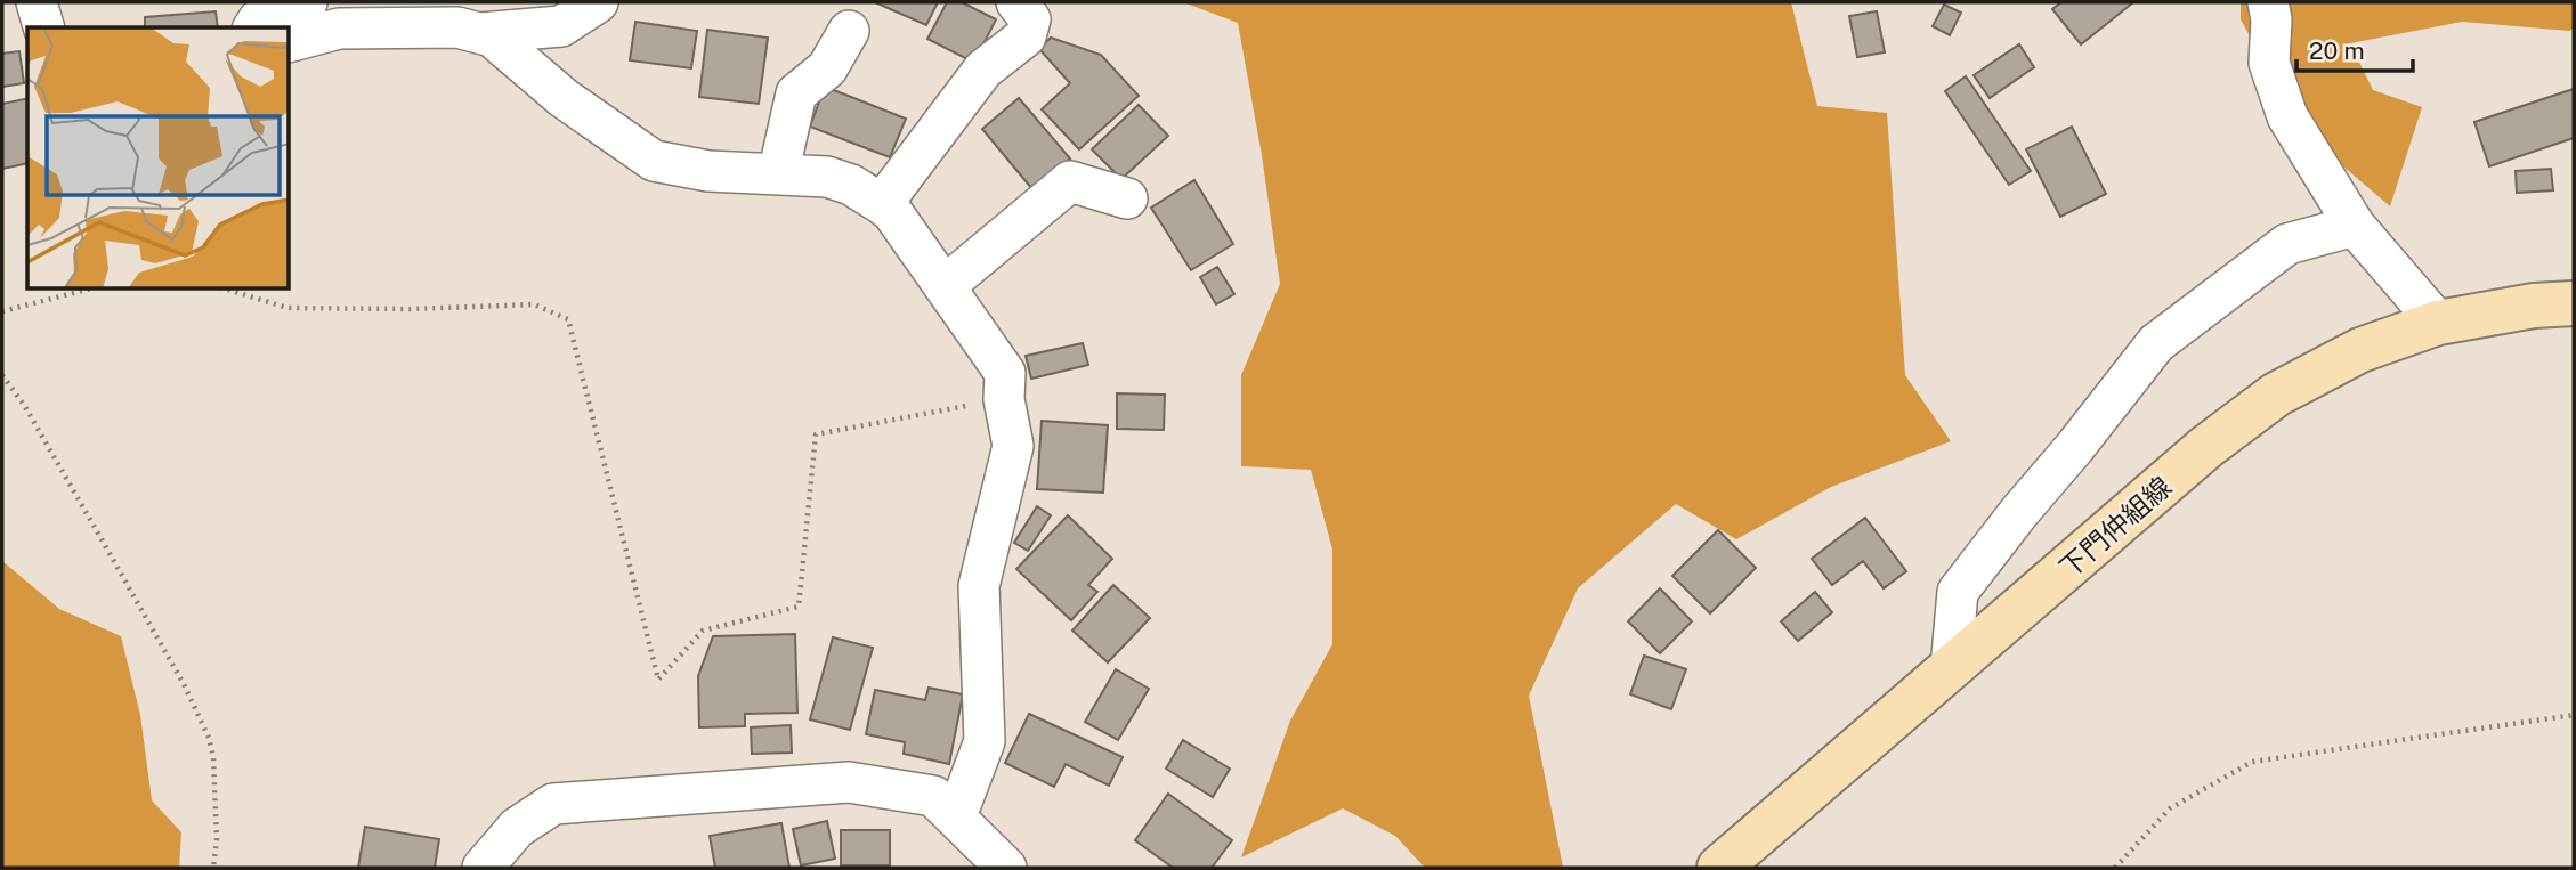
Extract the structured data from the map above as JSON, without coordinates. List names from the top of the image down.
{
  "streets": {
    "street": ["下門仲組線"]
  },
  "scale_bar": "20 m"
}
